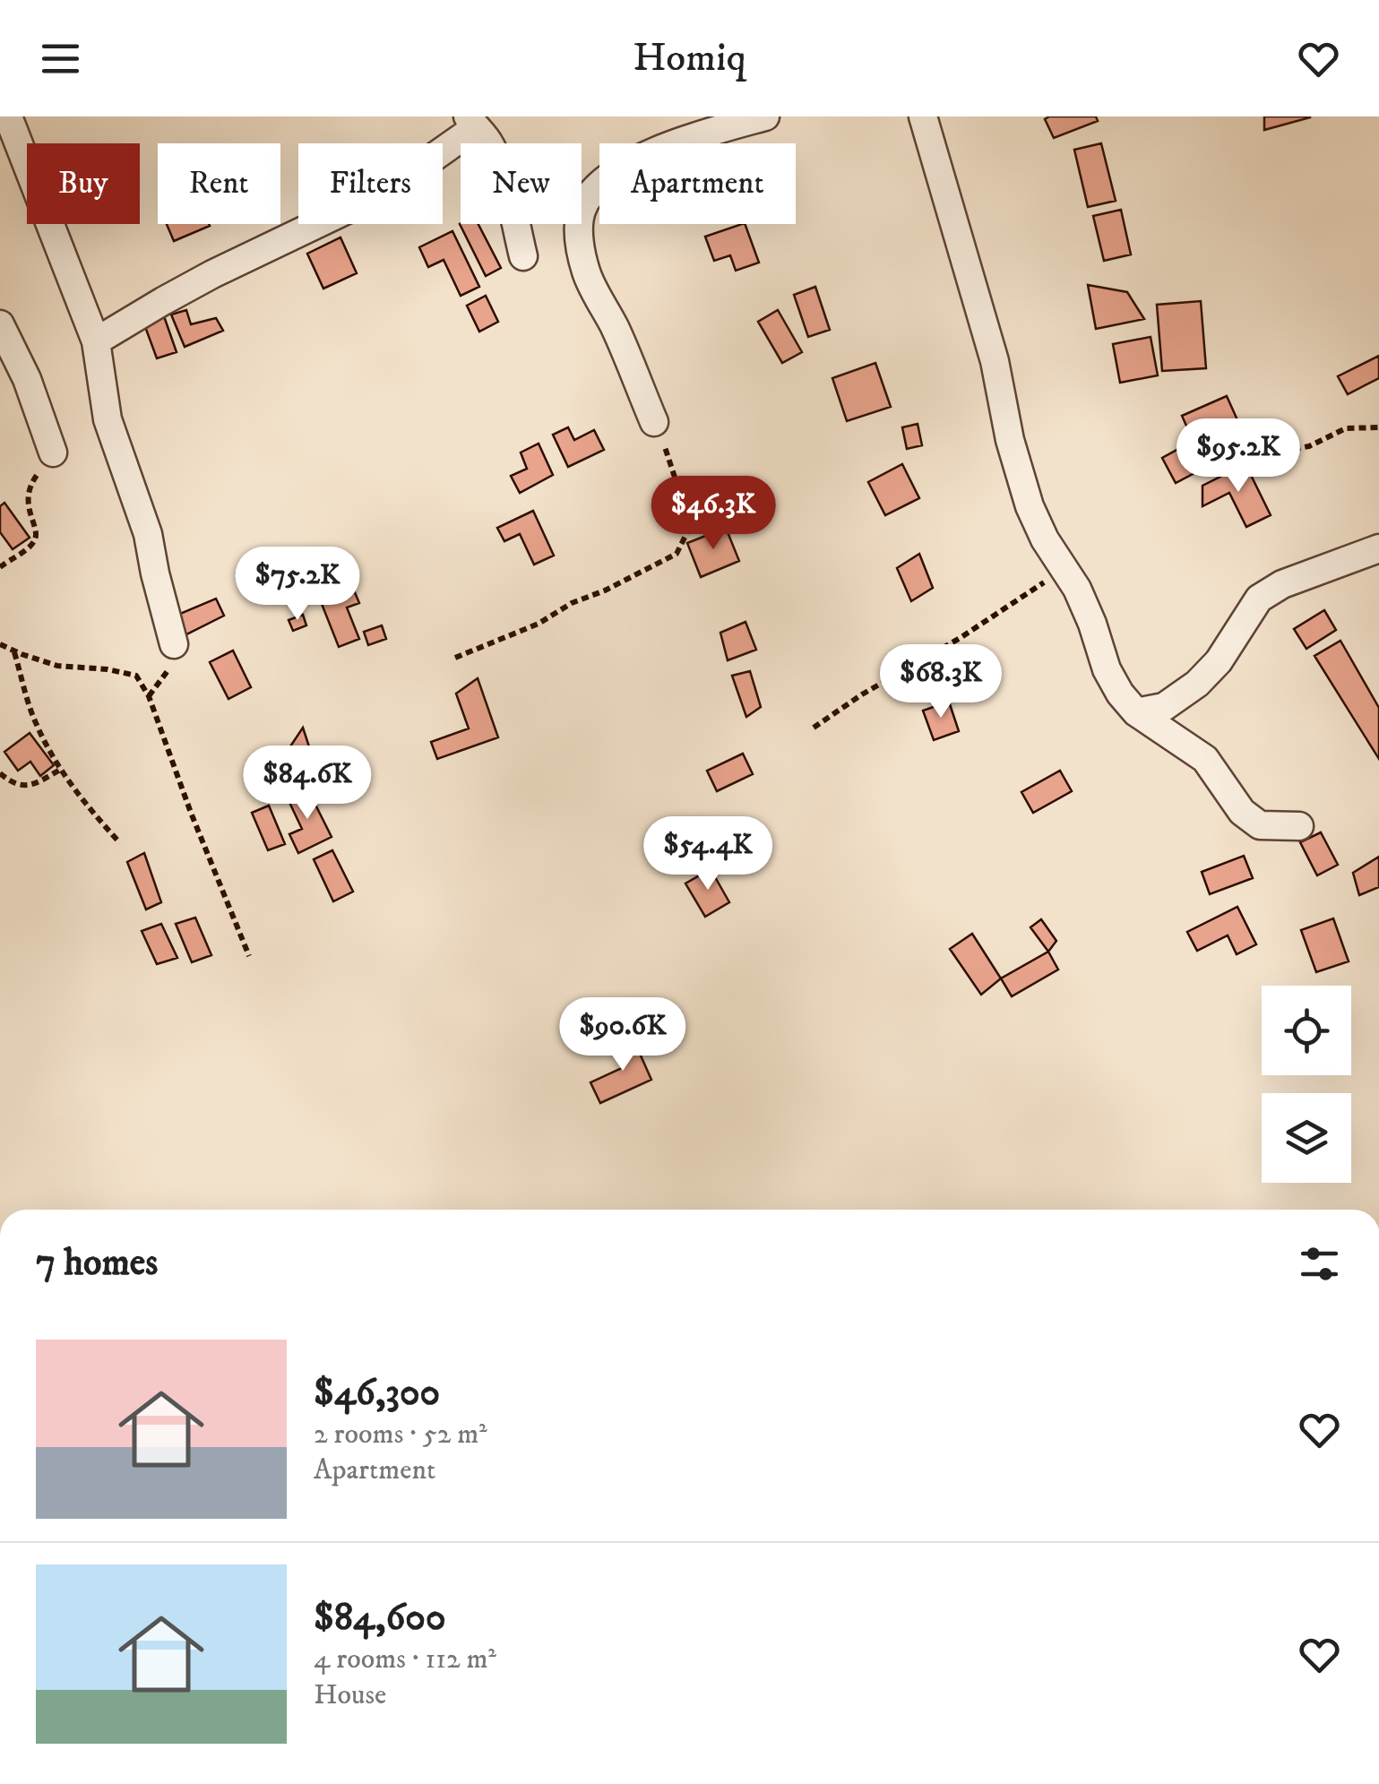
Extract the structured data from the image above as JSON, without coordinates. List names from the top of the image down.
{
  "page": {
    "header": "Homiq",
    "chip": [
      "Buy",
      "Rent",
      "Filters",
      "New",
      "Apartment"
    ],
    "price": [
      "$95.2K",
      "$46.3K",
      "$75.2K",
      "$68.3K",
      "$84.6K",
      "$54.4K",
      "$90.6K"
    ],
    "heading": "7 homes",
    "list": [
      {
        "name": "$46,300",
        "note": "2 rooms · 52 m² · Apartment"
      },
      {
        "name": "$84,600",
        "note": "4 rooms · 112 m² · House"
      }
    ]
  }
}
